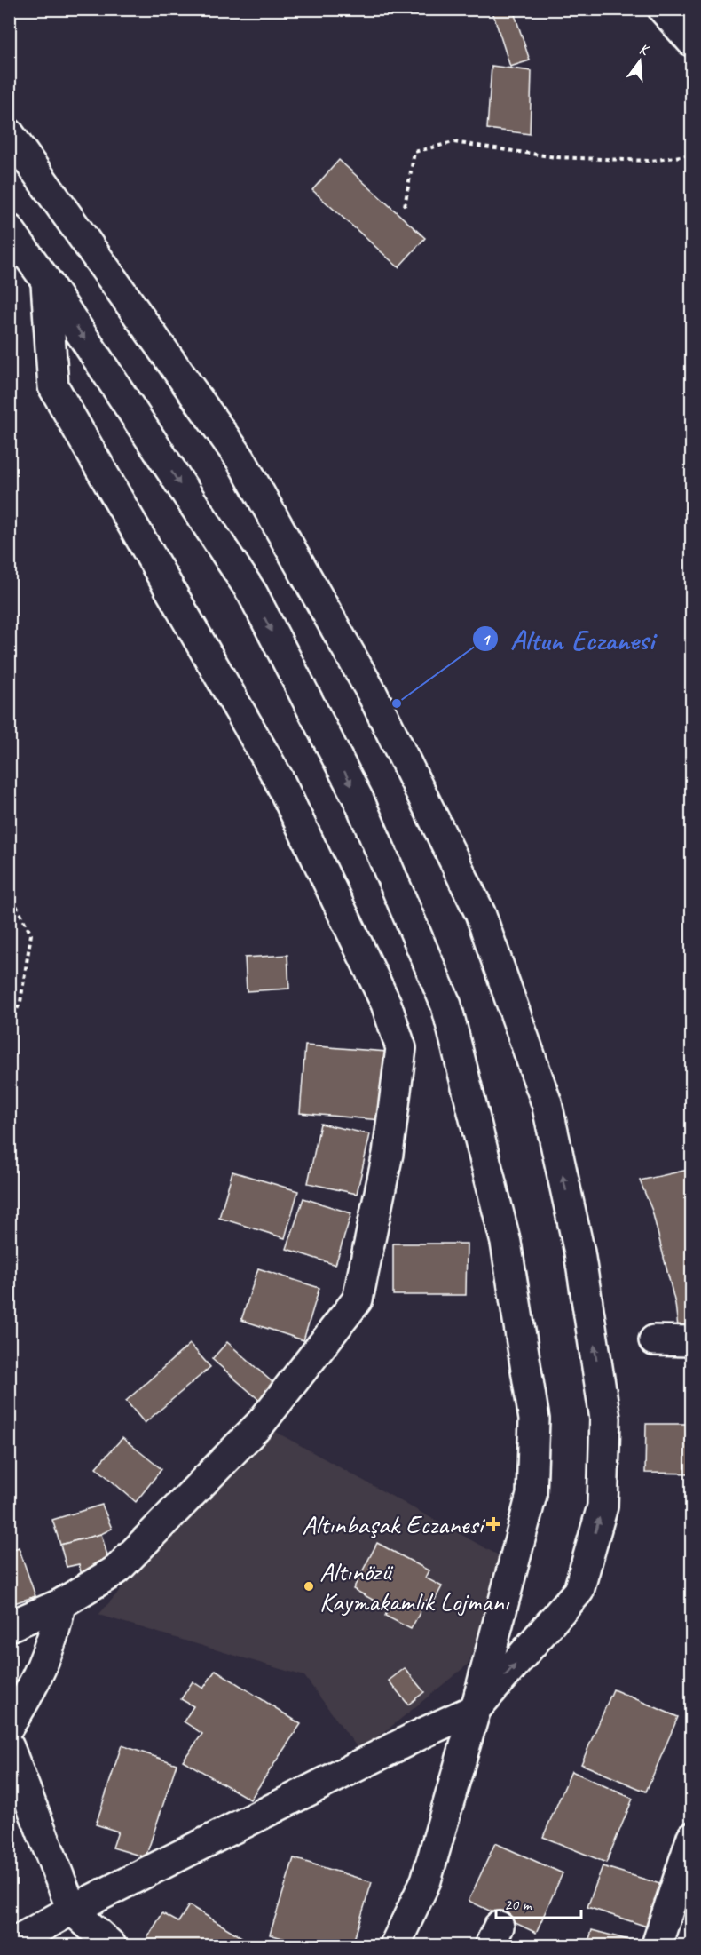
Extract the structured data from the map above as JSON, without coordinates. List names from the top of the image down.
{
  "places": {
    "other": ["Altun Eczanesi", "Altınözü Kaymakamlık Lojmanı"],
    "health": ["Altınbaşak Eczanesi"]
  },
  "scale_bar": "20 m",
  "north": "top"
}
